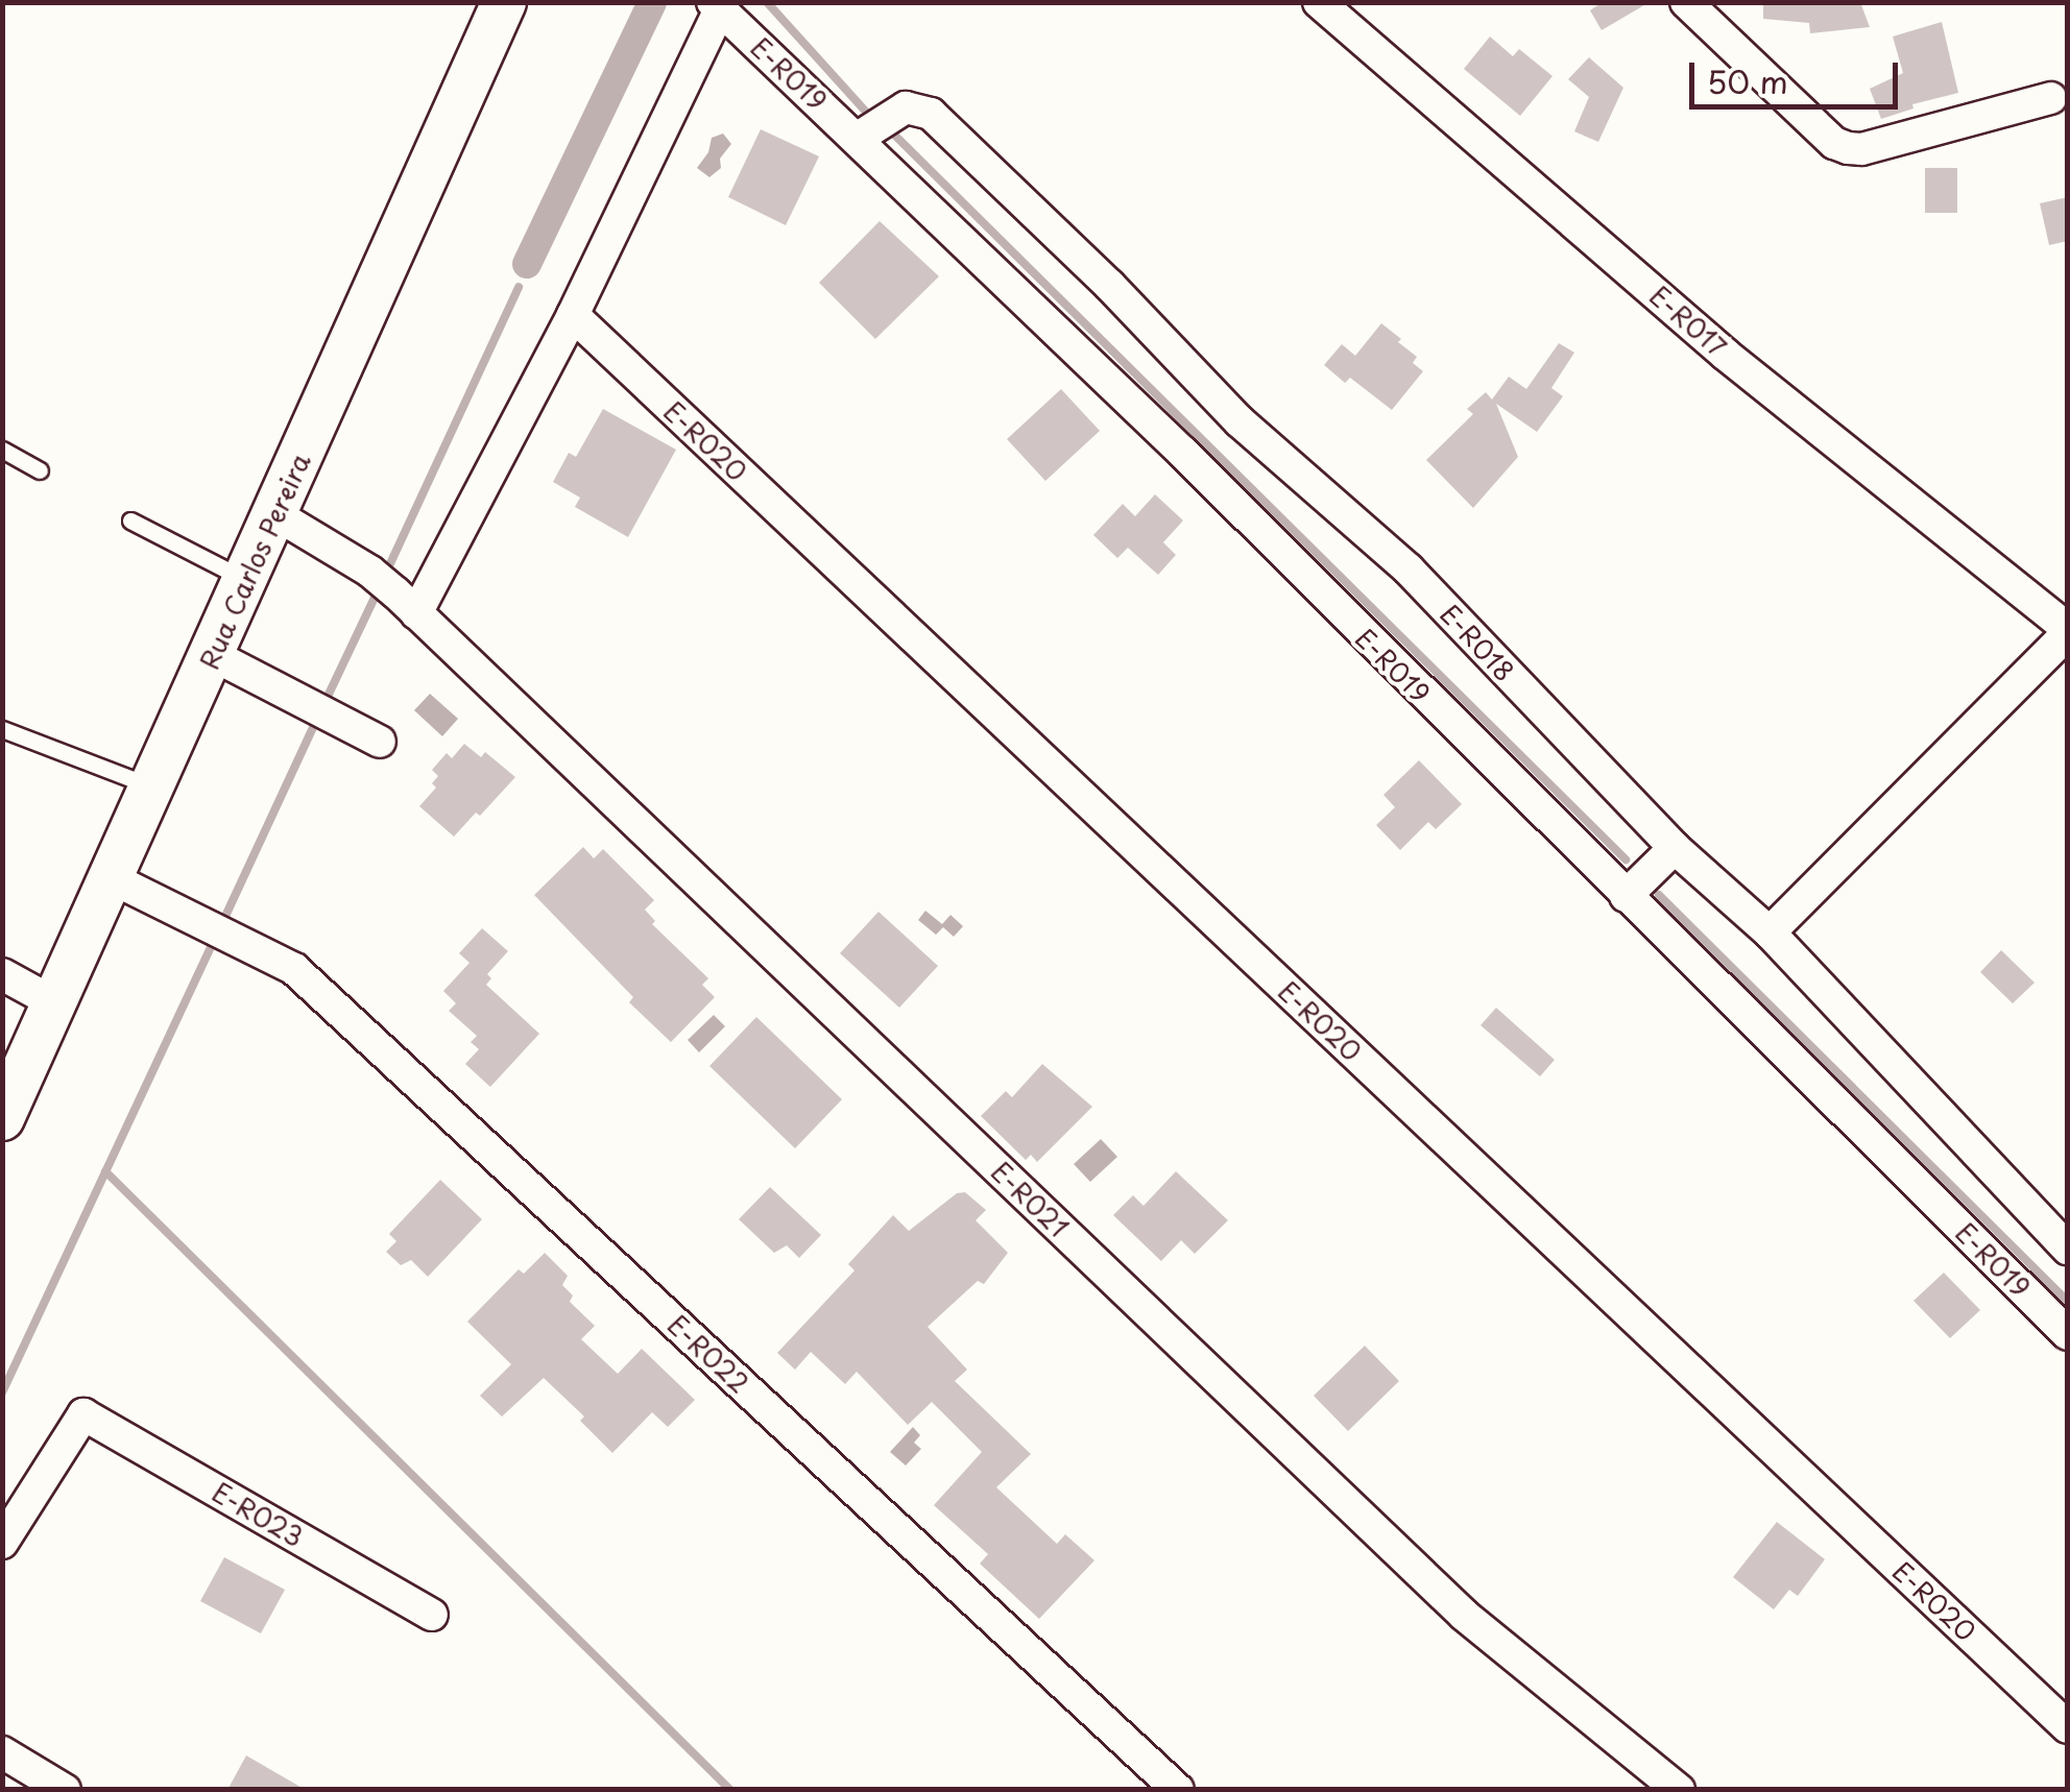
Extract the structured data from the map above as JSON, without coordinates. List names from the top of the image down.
{
  "streets": {
    "street": [
      "E-R019",
      "E-R017",
      "E-R020",
      "Rua Carlos Pereira",
      "E-R018",
      "E-R021",
      "E-R022",
      "E-R023"
    ]
  },
  "crossings": [
    ["E-R019", "E-R018"],
    ["Rua Carlos Pereira", "E-R021"],
    ["Rua Carlos Pereira", "E-R022"]
  ],
  "scale_bar": "50 m"
}
